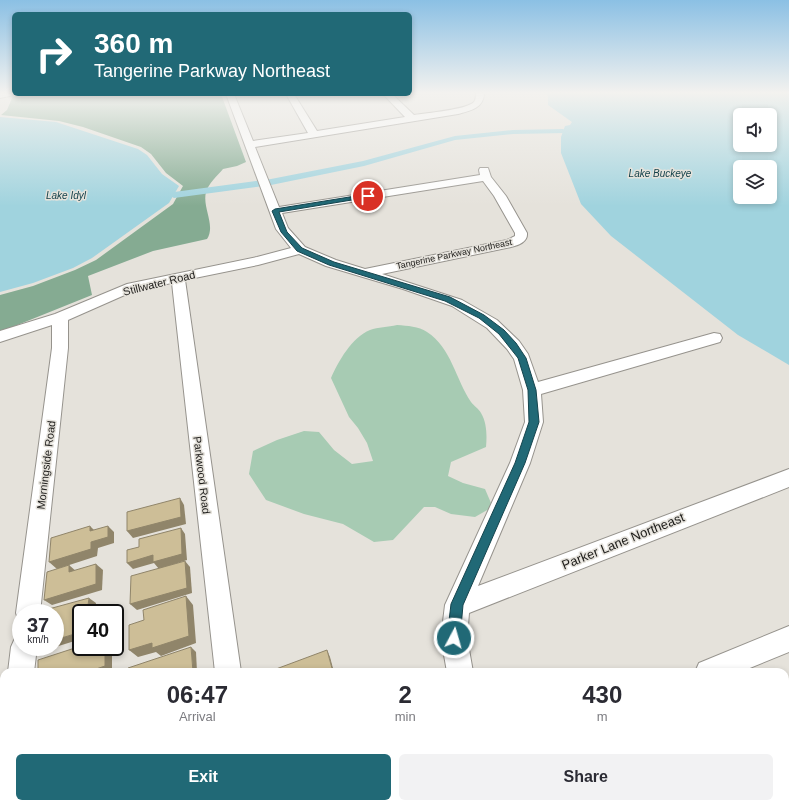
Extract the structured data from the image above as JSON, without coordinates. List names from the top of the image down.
{
  "streets": {
    "street": [
      "Tangerine Parkway Northeast",
      "Stillwater Road",
      "Morningside Road",
      "Parkwood Road",
      "Parker Lane Northeast"
    ]
  },
  "crossings": [
    ["Stillwater Road", "Morningside Road"],
    ["Stillwater Road", "Parkwood Road"]
  ],
  "water": ["Lake Buckeye", "Lake Idyl"],
  "page": {
    "turn": ["360 m", "Tangerine Parkway Northeast"],
    "speed": "37 km/h",
    "limit": "40",
    "eta": [
      "06:47",
      "Arrival",
      "2",
      "min",
      "430",
      "m"
    ],
    "buttons": ["Exit", "Share"]
  }
}
